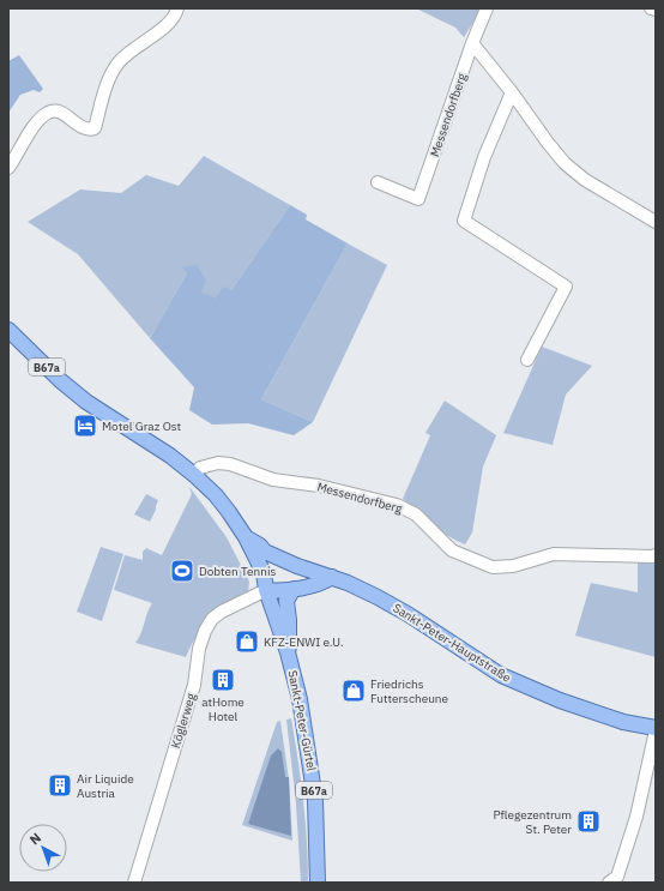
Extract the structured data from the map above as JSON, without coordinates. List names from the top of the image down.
{
  "streets": {
    "main road": ["B67a", "Sankt-Peter-Hauptstraße", "Sankt-Peter-Gürtel"],
    "street": ["Messendorfberg", "Köglerweg"]
  },
  "crossings": [
    ["Messendorfberg", "Sankt-Peter-Hauptstraße"],
    ["Sankt-Peter-Hauptstraße", "Sankt-Peter-Gürtel"],
    ["Köglerweg", "Sankt-Peter-Gürtel"]
  ],
  "places": {
    "hotel": ["Motel Graz Ost"],
    "sports": ["Dobten Tennis"],
    "shop": ["KFZ-ENWI e.U.", "Friedrichs Futterscheune"],
    "building": ["atHome Hotel", "Air Liquide Austria", "Pflegezentrum St. Peter"]
  },
  "north": "top left"
}
